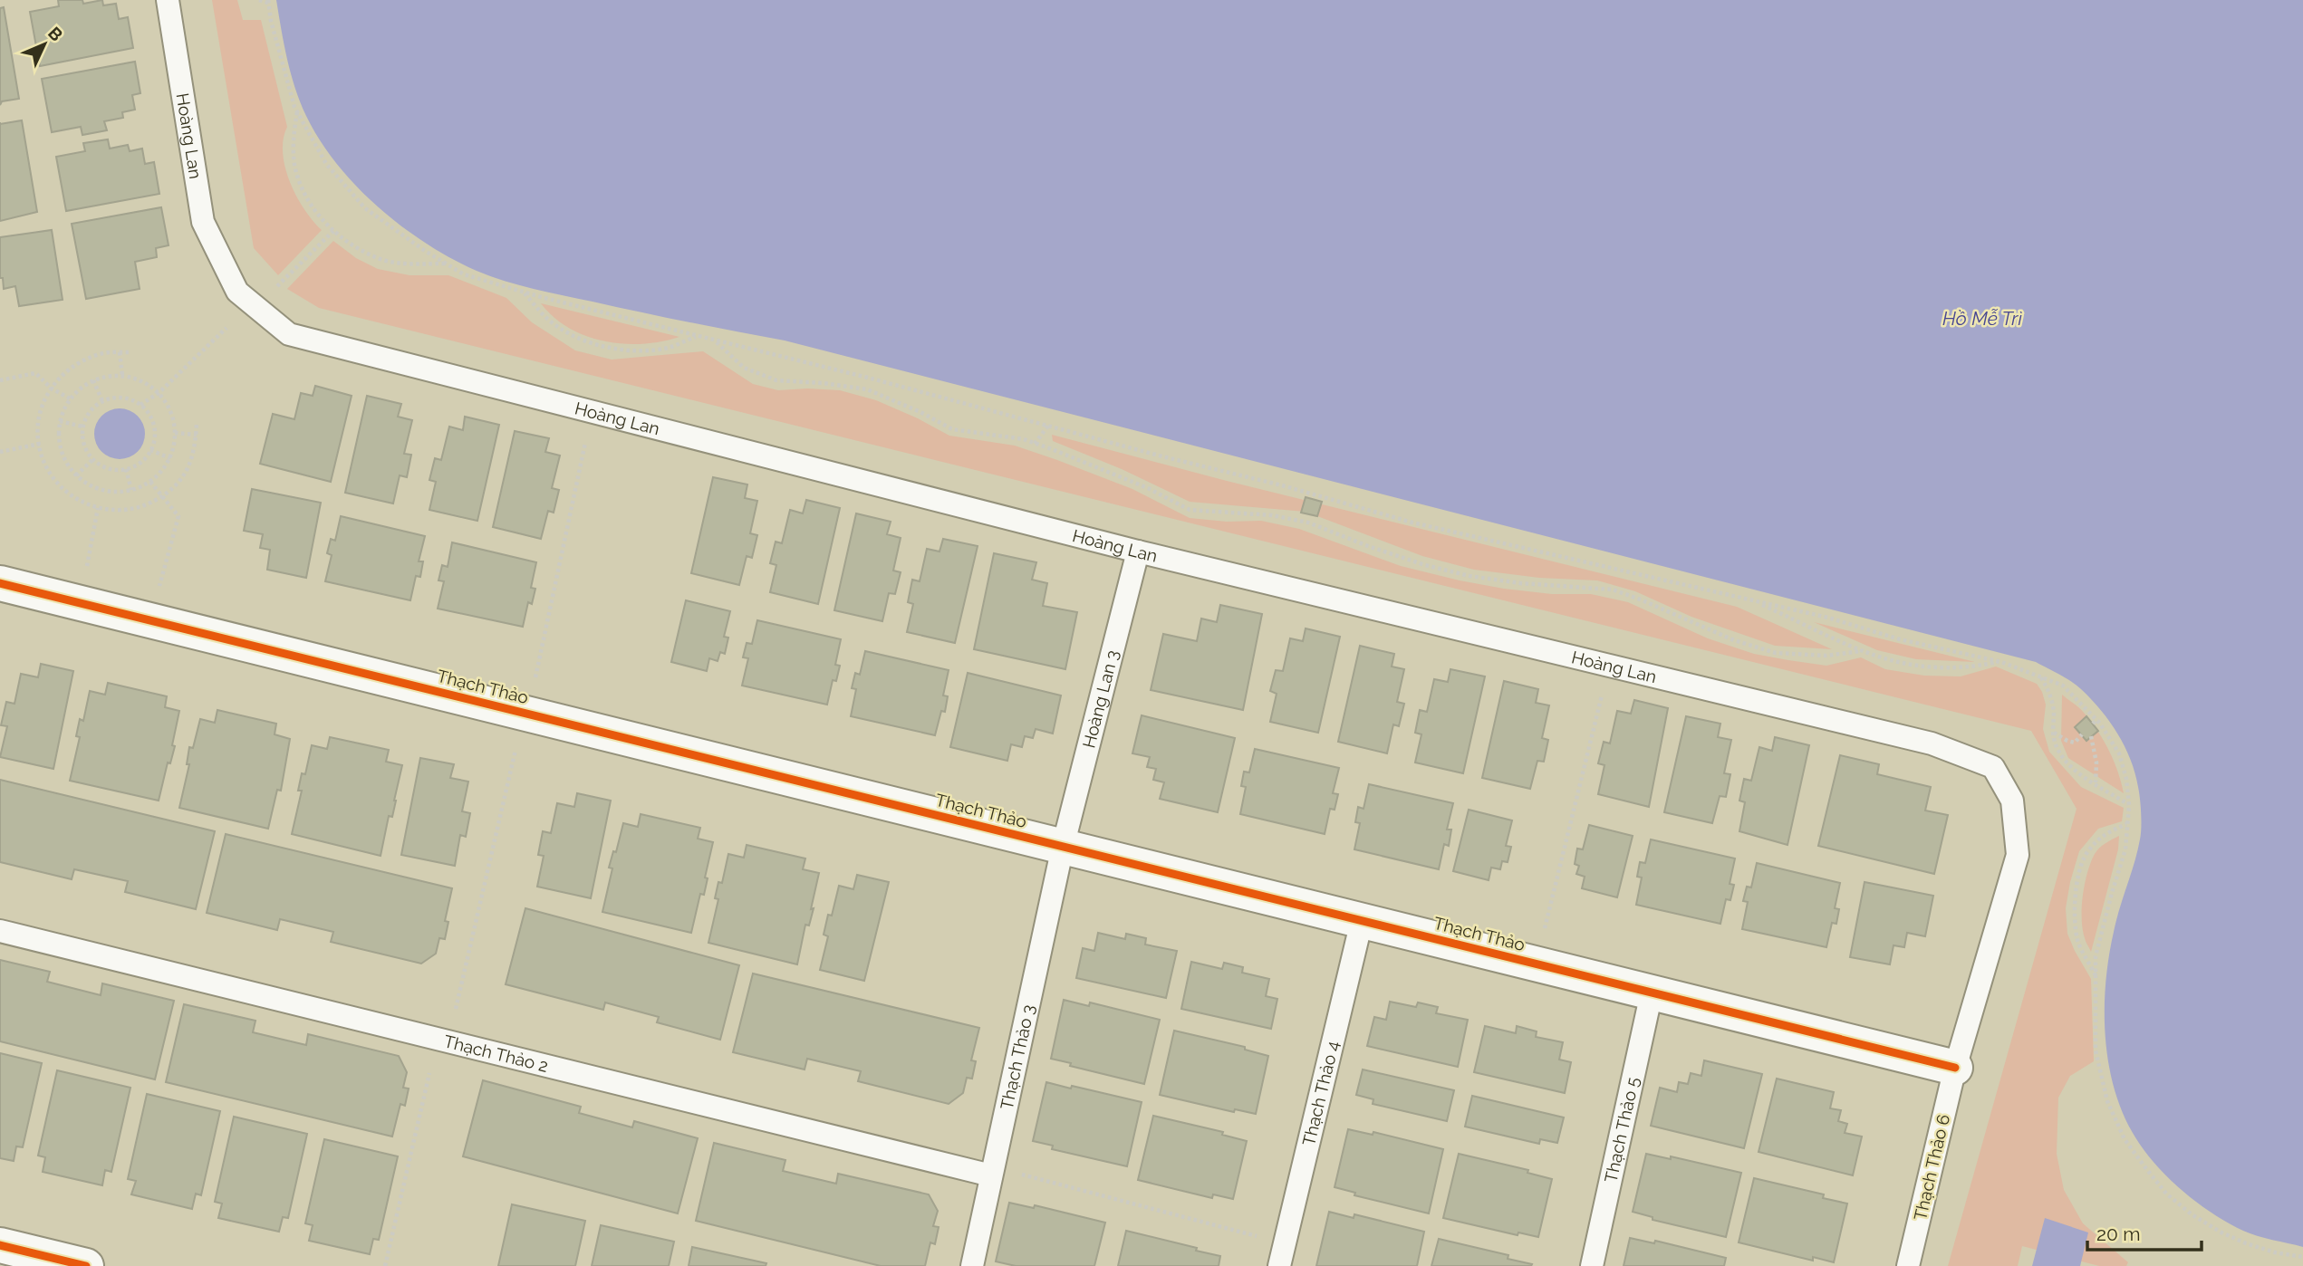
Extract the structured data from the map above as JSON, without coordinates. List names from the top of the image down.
{
  "streets": {
    "street": ["Thạch Thảo"],
    "lane": [
      "Hoàng Lan",
      "Hoàng Lan 3",
      "Thạch Thảo 2",
      "Thạch Thảo 3",
      "Thạch Thảo 4",
      "Thạch Thảo 5",
      "Thạch Thảo 6"
    ]
  },
  "crossings": [
    ["Hoàng Lan", "Thạch Thảo"],
    ["Hoàng Lan", "Hoàng Lan 3"],
    ["Hoàng Lan", "Thạch Thảo 6"],
    ["Thạch Thảo", "Hoàng Lan 3"],
    ["Thạch Thảo", "Thạch Thảo 3"],
    ["Thạch Thảo", "Thạch Thảo 4"],
    ["Thạch Thảo", "Thạch Thảo 5"],
    ["Thạch Thảo", "Thạch Thảo 6"],
    ["Hoàng Lan 3", "Thạch Thảo 3"],
    ["Thạch Thảo 2", "Thạch Thảo 3"]
  ],
  "water": ["Hồ Mễ Trì"],
  "scale_bar": "20 m",
  "north": "top right"
}
